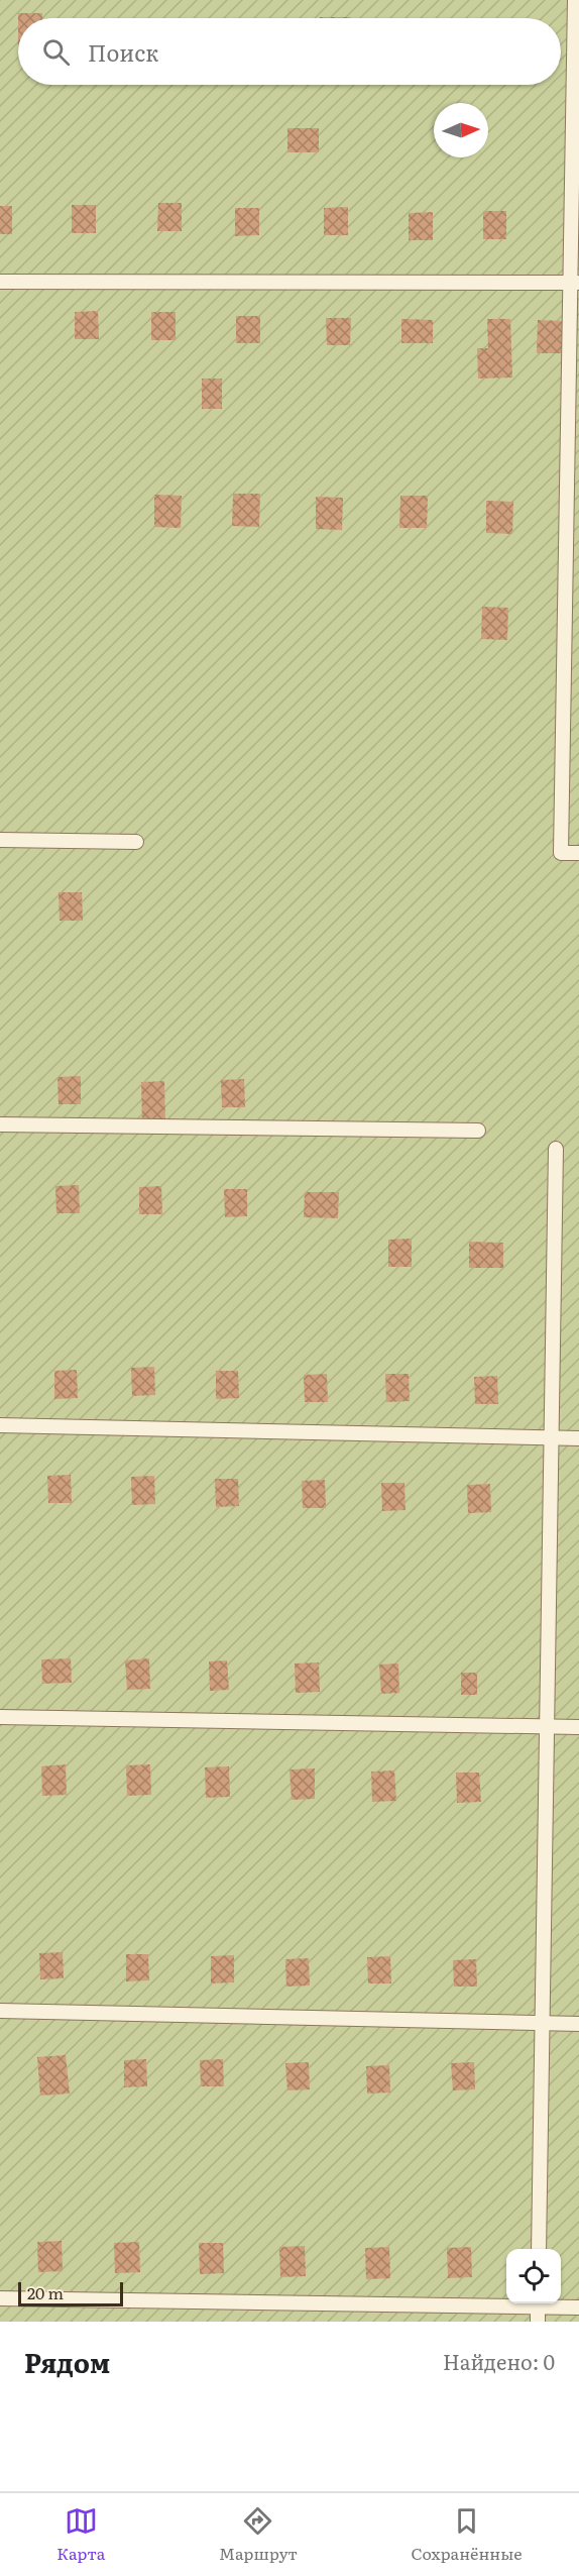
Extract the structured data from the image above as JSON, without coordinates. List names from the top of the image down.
{
  "scale_bar": "20 m",
  "north": "right",
  "page": {
    "search": "Поиск",
    "scale": "20 m",
    "heading": ["Рядом", "Найдено: 0"],
    "nav": ["Карта", "Маршрут", "Сохранённые"]
  }
}
